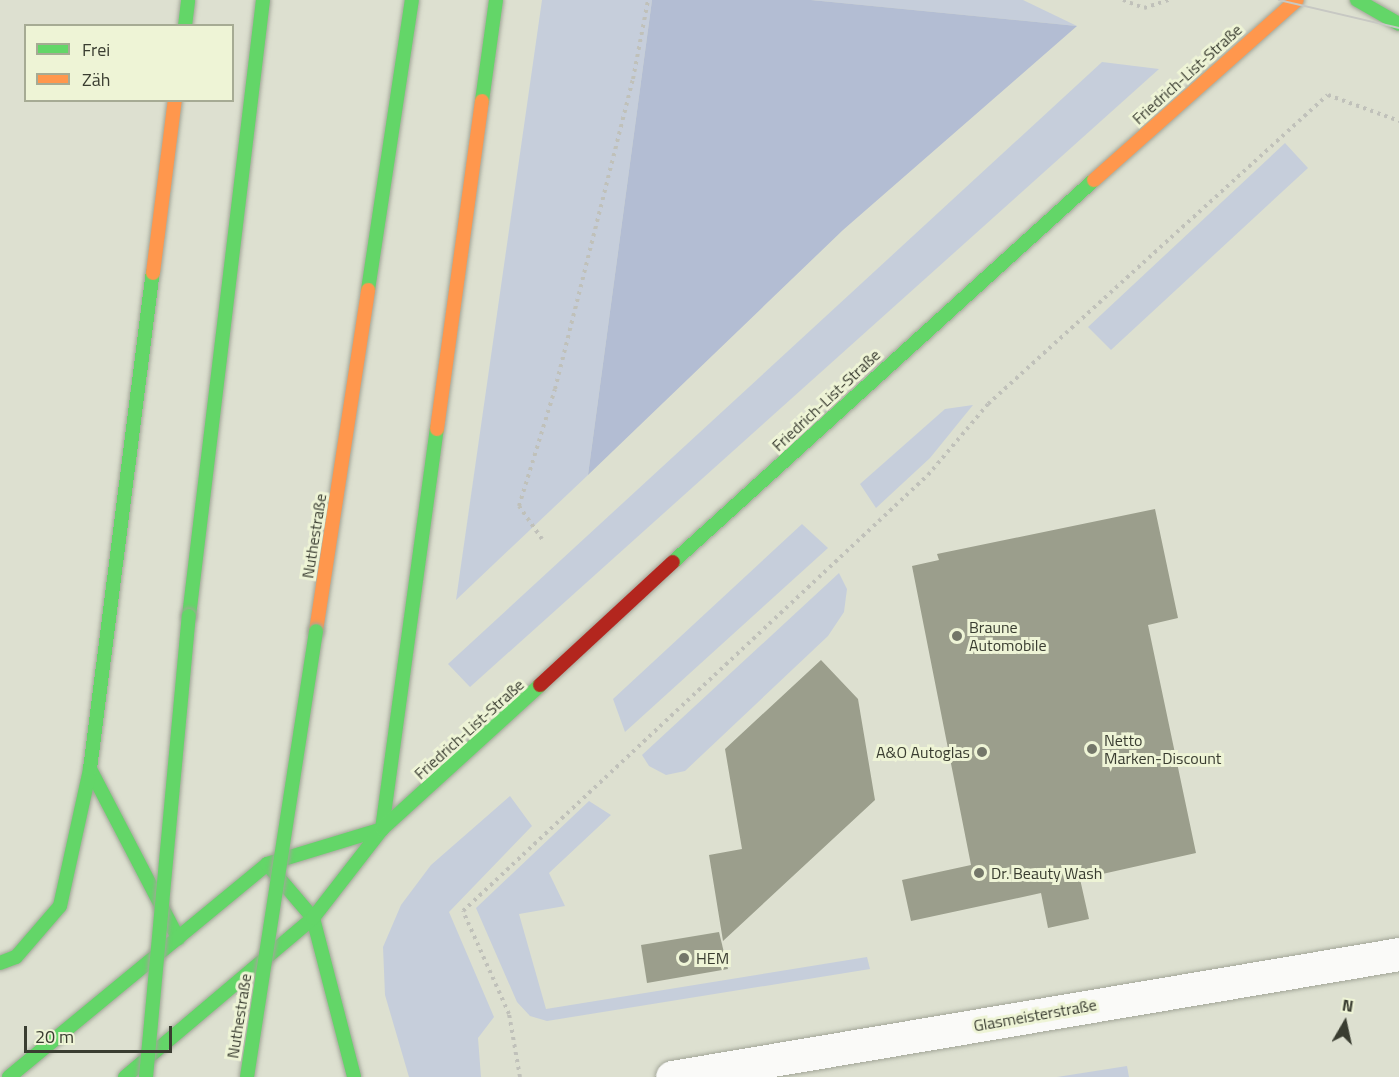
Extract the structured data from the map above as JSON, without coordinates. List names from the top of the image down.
{
  "streets": {
    "main road": ["Friedrich-List-Straße", "Nuthestraße"],
    "street": ["Glasmeisterstraße"]
  },
  "places": [
    "Braune Automobile",
    "Netto Marken-Discount",
    "A&O Autoglas",
    "Dr. Beauty Wash",
    "HEM"
  ],
  "legend": ["Frei", "Zäh"],
  "scale_bar": "20 m",
  "north": "top"
}
